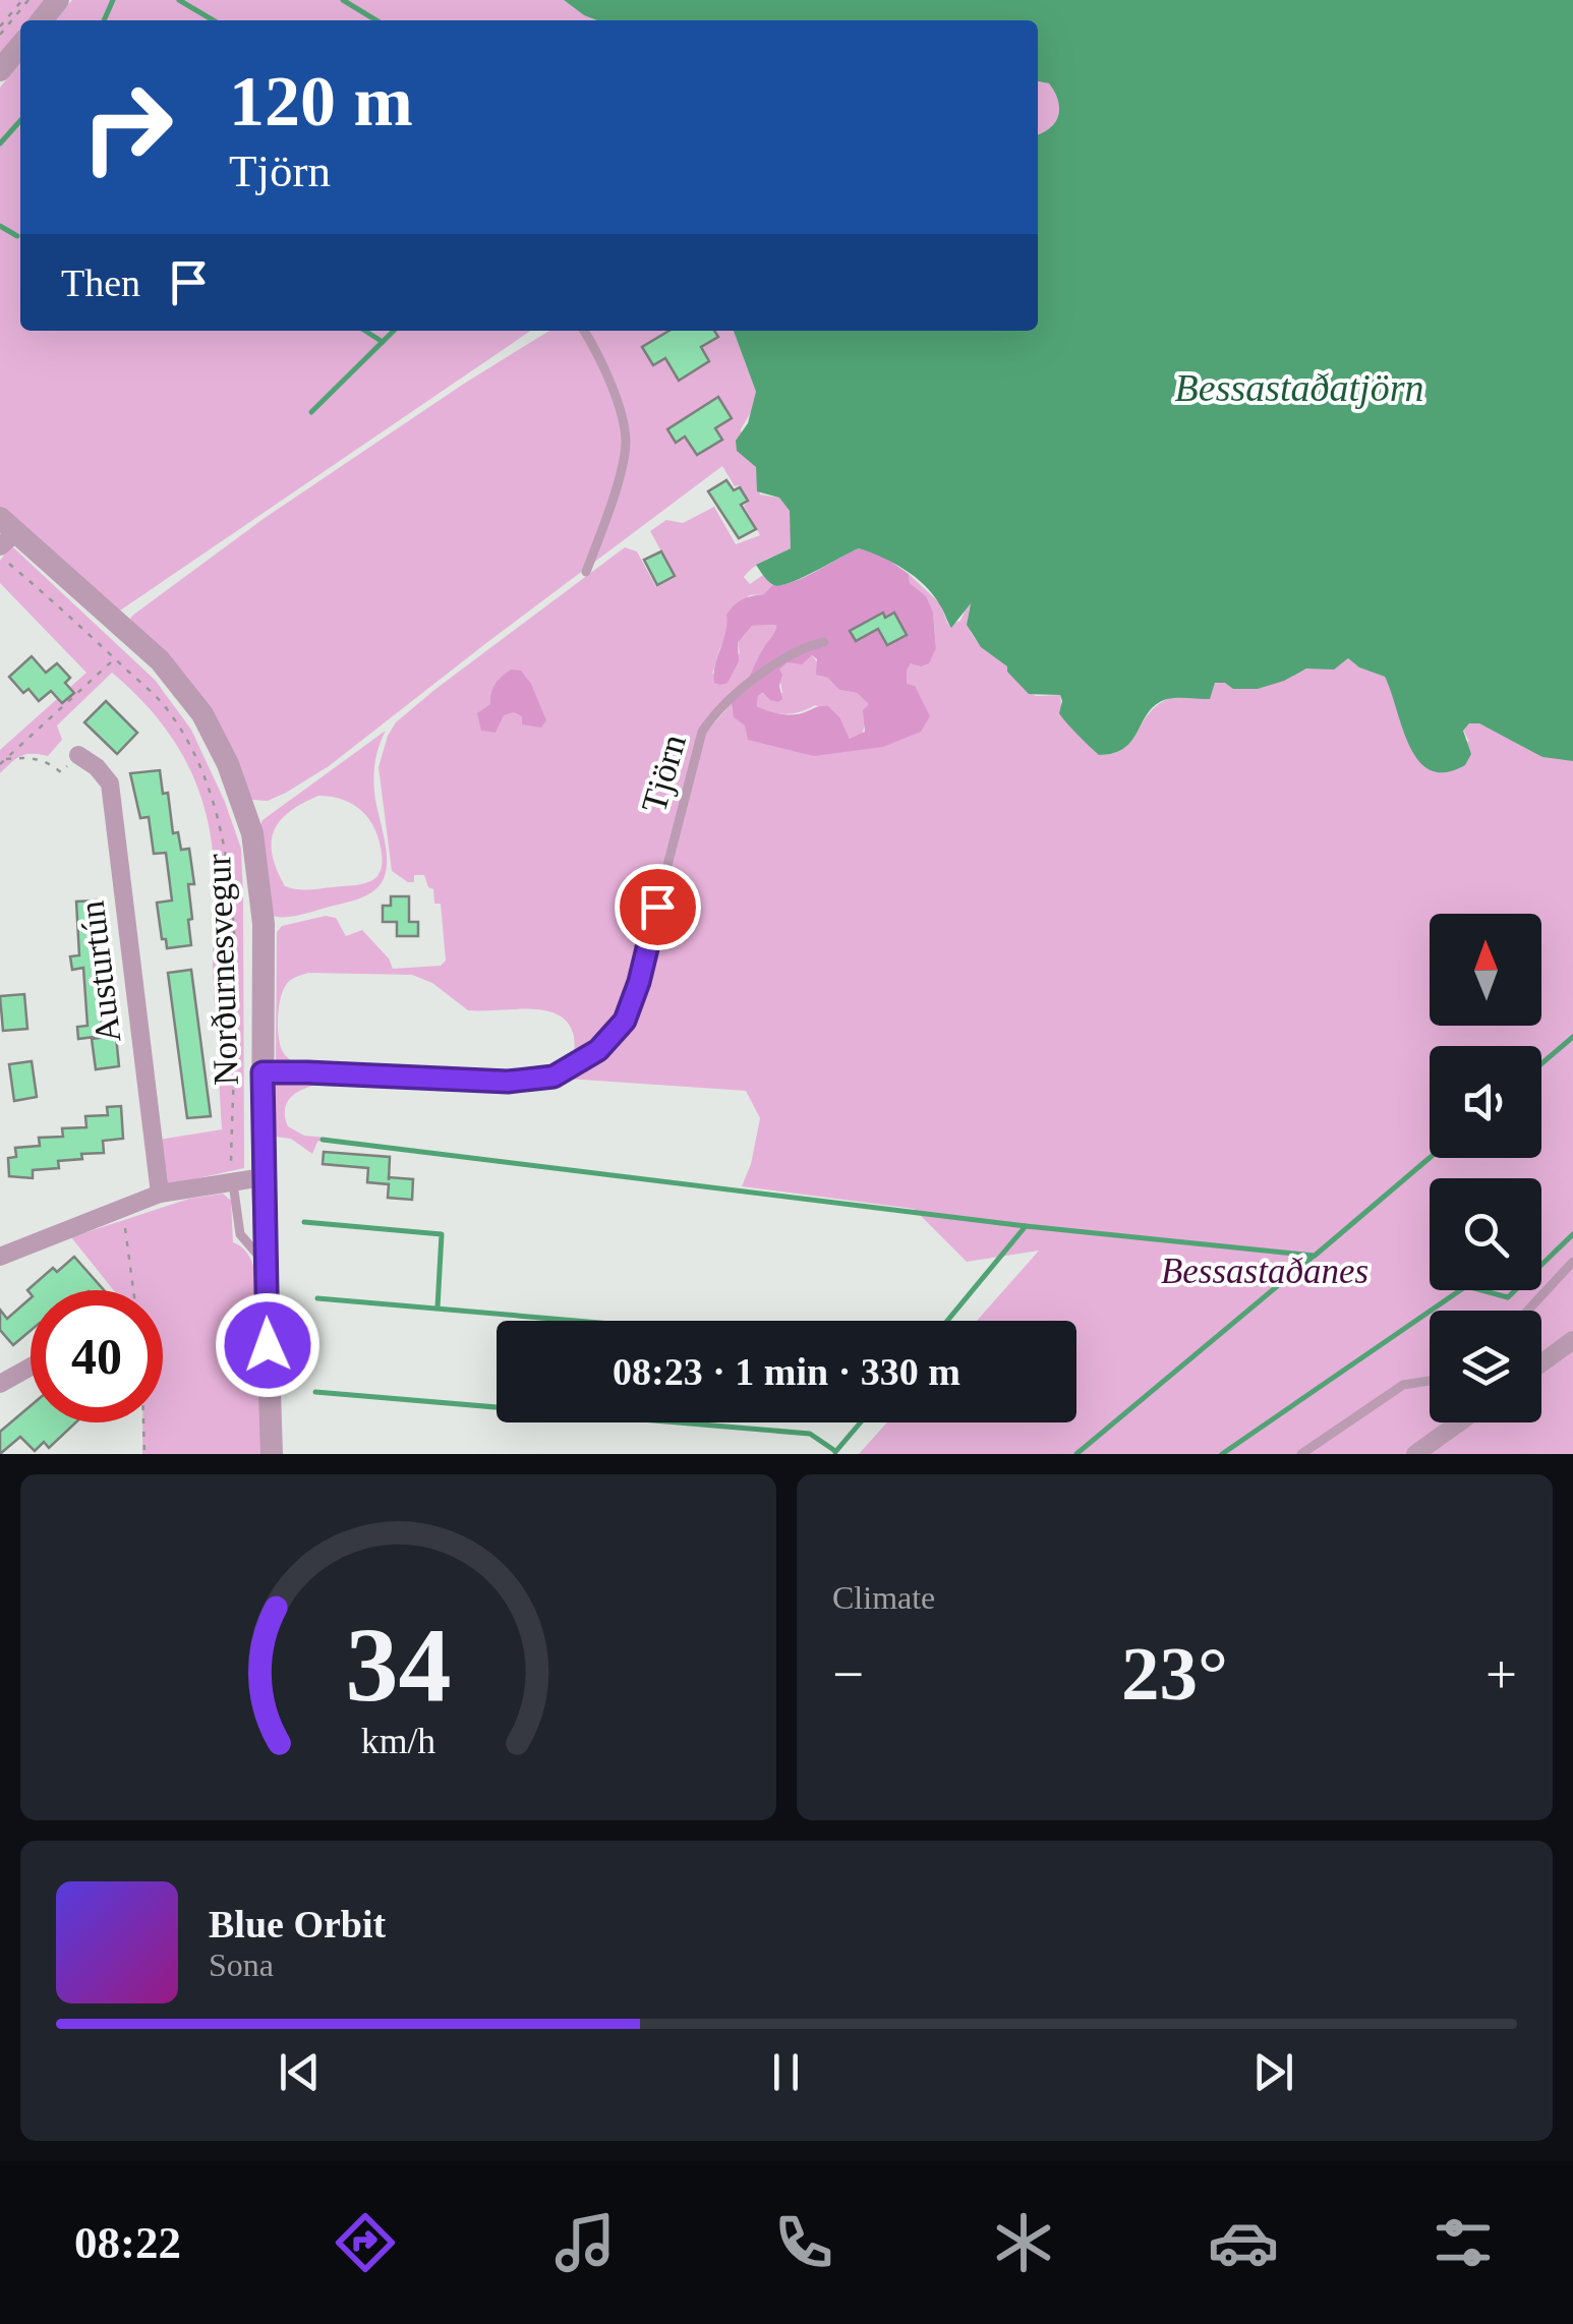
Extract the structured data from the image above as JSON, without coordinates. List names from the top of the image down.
{
  "streets": {
    "street": ["Norðurnesvegur", "Austurtún"],
    "lane": ["Tjörn"]
  },
  "crossings": [
    ["Tjörn", "Norðurnesvegur"]
  ],
  "water": ["Bessastaðatjörn"],
  "parks": ["Bessastaðanes"],
  "north": "top",
  "page": {
    "turn": ["120 m", "Tjörn"],
    "then": "Then",
    "limit": "40",
    "trip": "08:23 · 1 min · 330 m",
    "tile": "Climate",
    "heat": ["−", "23°", "+"],
    "song": ["Blue Orbit", "Sona"],
    "tabs": "08:22",
    "gauge": ["34", "km/h"]
  }
}
